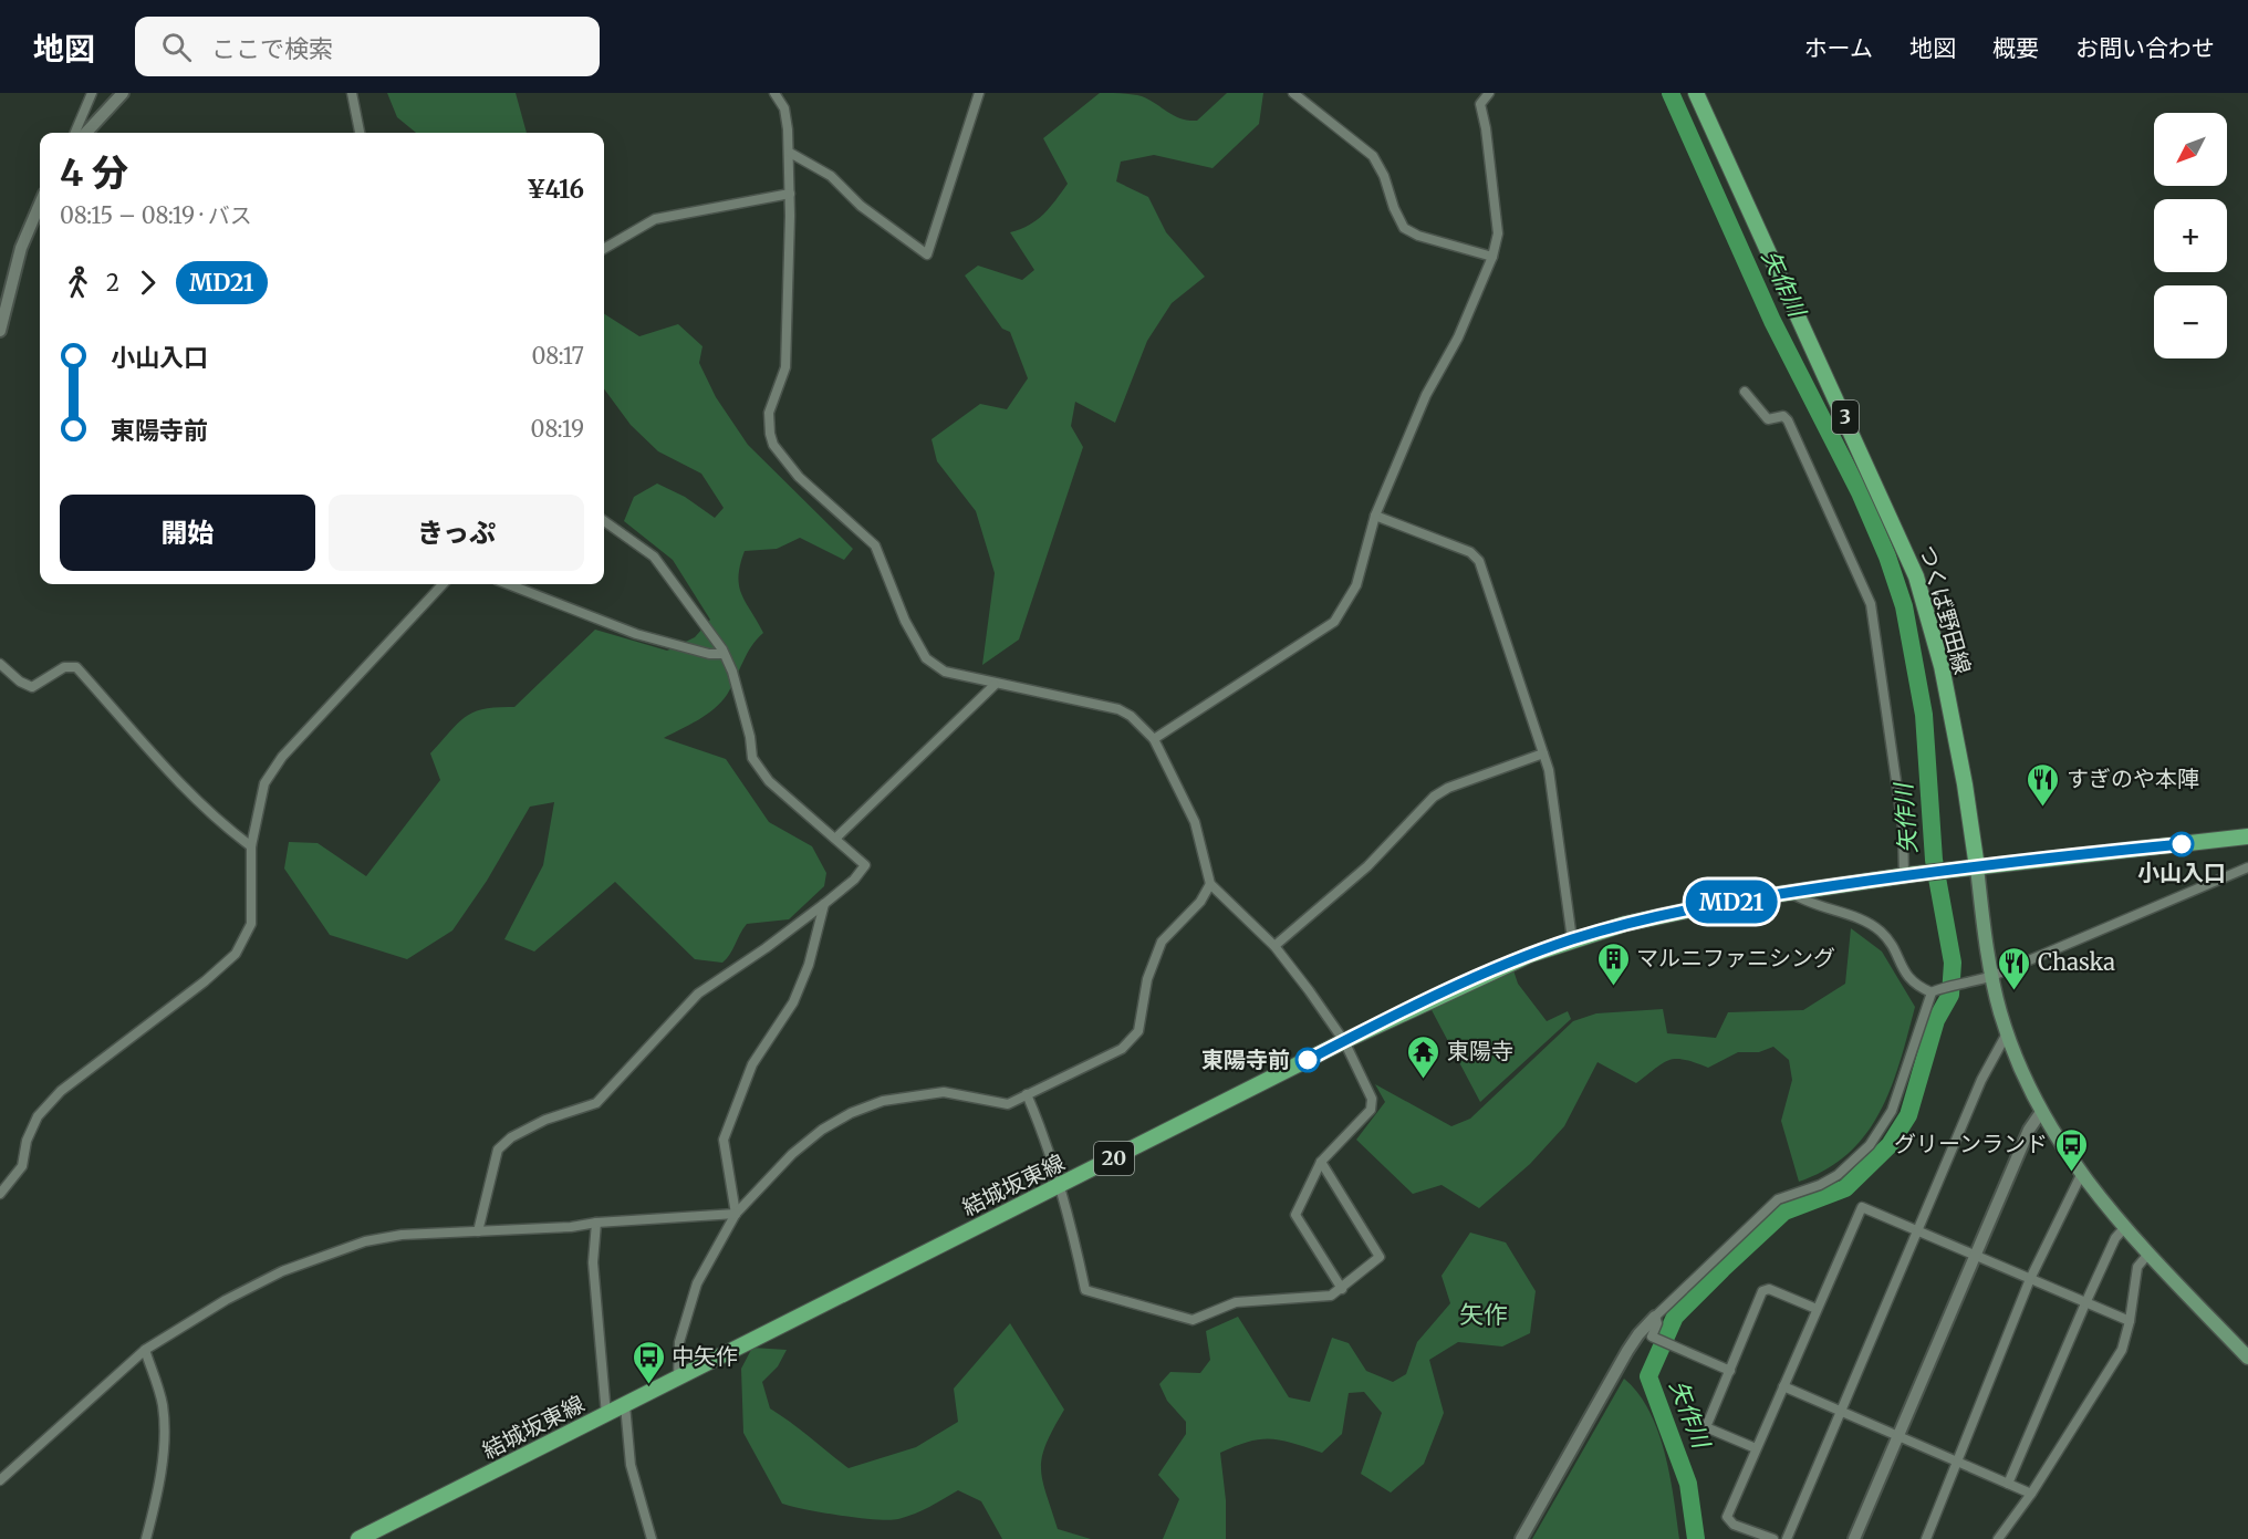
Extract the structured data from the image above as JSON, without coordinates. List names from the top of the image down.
{
  "streets": {
    "main road": [
      "3",
      "つくば野田線",
      "20",
      "結城坂東線"
    ]
  },
  "crossings": [
    ["つくば野田線", "結城坂東線"]
  ],
  "districts": ["矢作"],
  "water": ["矢作川"],
  "places": {
    "restaurant": ["すぎのや本陣", "Chaska"],
    "other": ["小山入口", "東陽寺前"],
    "building": ["マルニファニシング"],
    "temple": ["東陽寺"],
    "bus stop": ["グリーンランド", "中矢作"]
  },
  "lines": ["bus line MD21"],
  "north": "bottom left",
  "page": {
    "header": "地図",
    "search": "ここで検索",
    "nav": [
      "ホーム",
      "地図",
      "概要",
      "お問い合わせ"
    ],
    "on_map": "MD21",
    "map_buttons": ["+", "−"],
    "heading": ["4 分", "08:15 – 08:19 · バス", "¥416"],
    "legs": ["2", "MD21"],
    "list": [
      {
        "name": "小山入口",
        "value": "08:17"
      },
      {
        "name": "東陽寺前",
        "value": "08:19"
      }
    ],
    "buttons": ["開始", "きっぷ"]
  }
}
